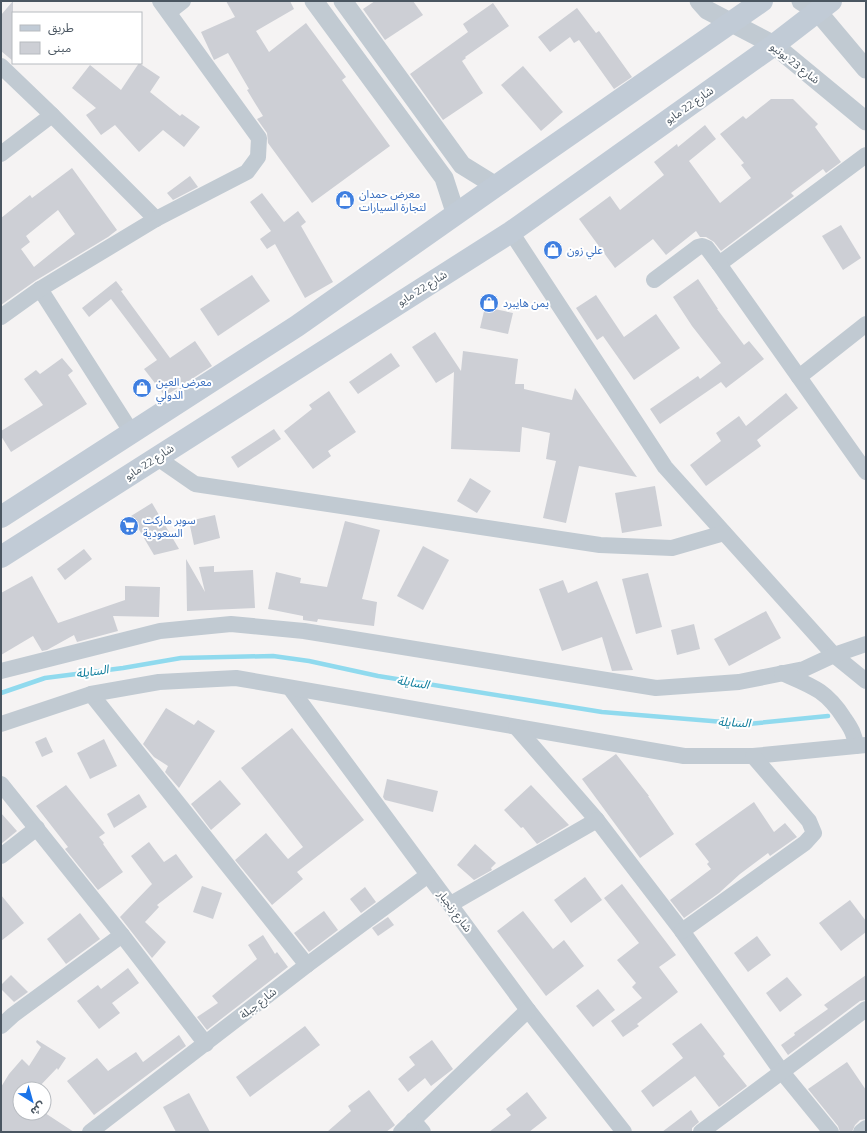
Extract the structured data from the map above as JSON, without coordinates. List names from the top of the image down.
{
  "streets": {
    "main road": ["شارع 22 مايو"],
    "street": ["شارع 23 يونيو", "شارع زنجبار", "شارع جبلة"]
  },
  "crossings": [
    ["شارع 23 يونيو", "شارع 22 مايو"],
    ["شارع زنجبار", "شارع جبلة"]
  ],
  "water": ["السايلة"],
  "places": {
    "shop": [
      "معرض حمدان لتجارة السيارات",
      "علي زون",
      "يمن هايبرد",
      "معرض العين الدولي"
    ],
    "supermarket": ["سوبر ماركت السعودية"]
  },
  "legend": ["طريق", "مبنى"],
  "north": "bottom right"
}
